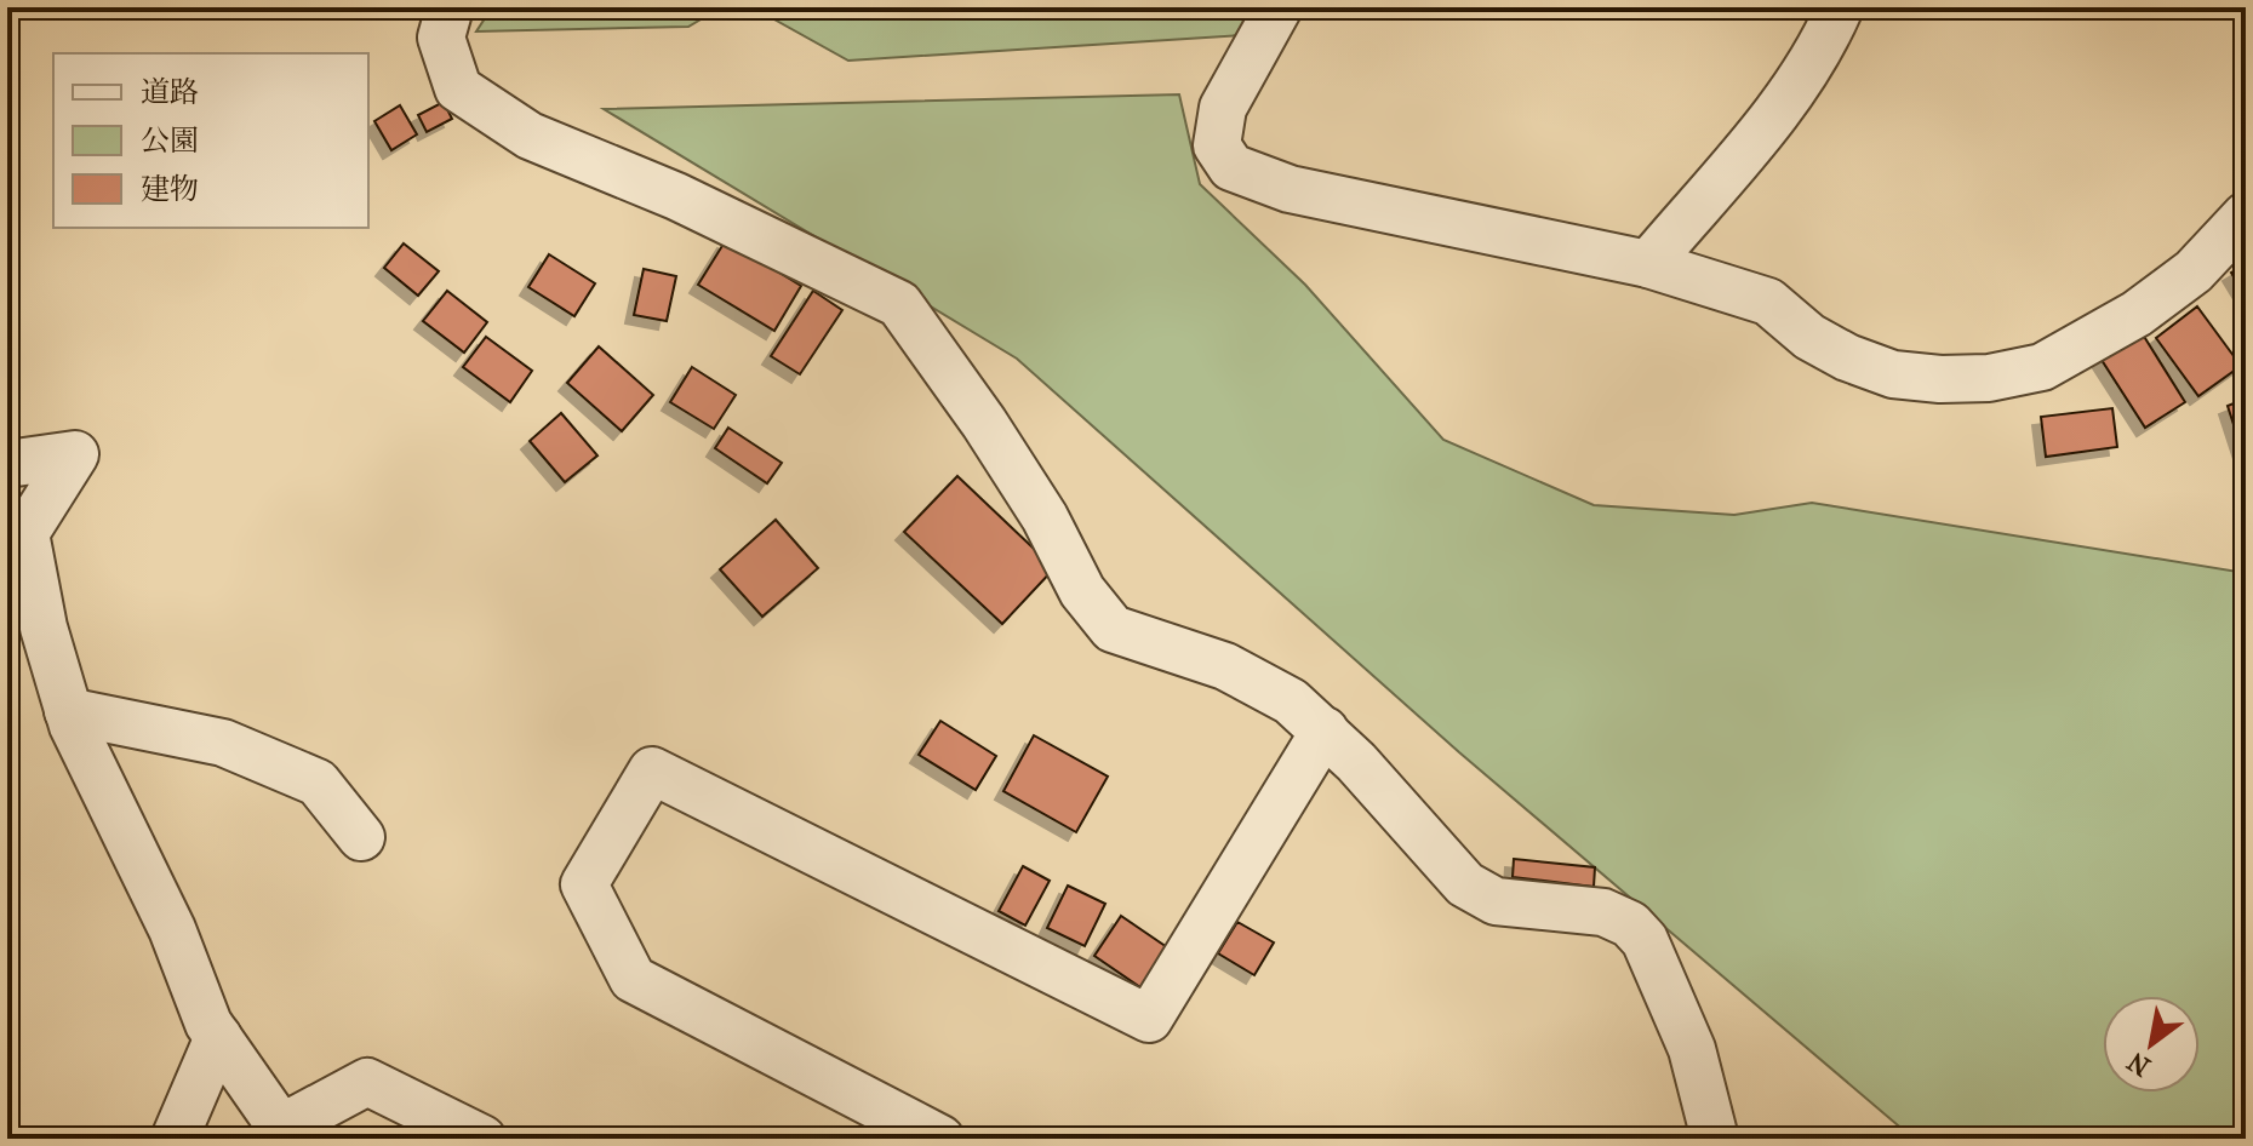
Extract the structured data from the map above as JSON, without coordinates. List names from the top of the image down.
{
  "legend": ["道路", "公園", "建物"],
  "north": "bottom left"
}
